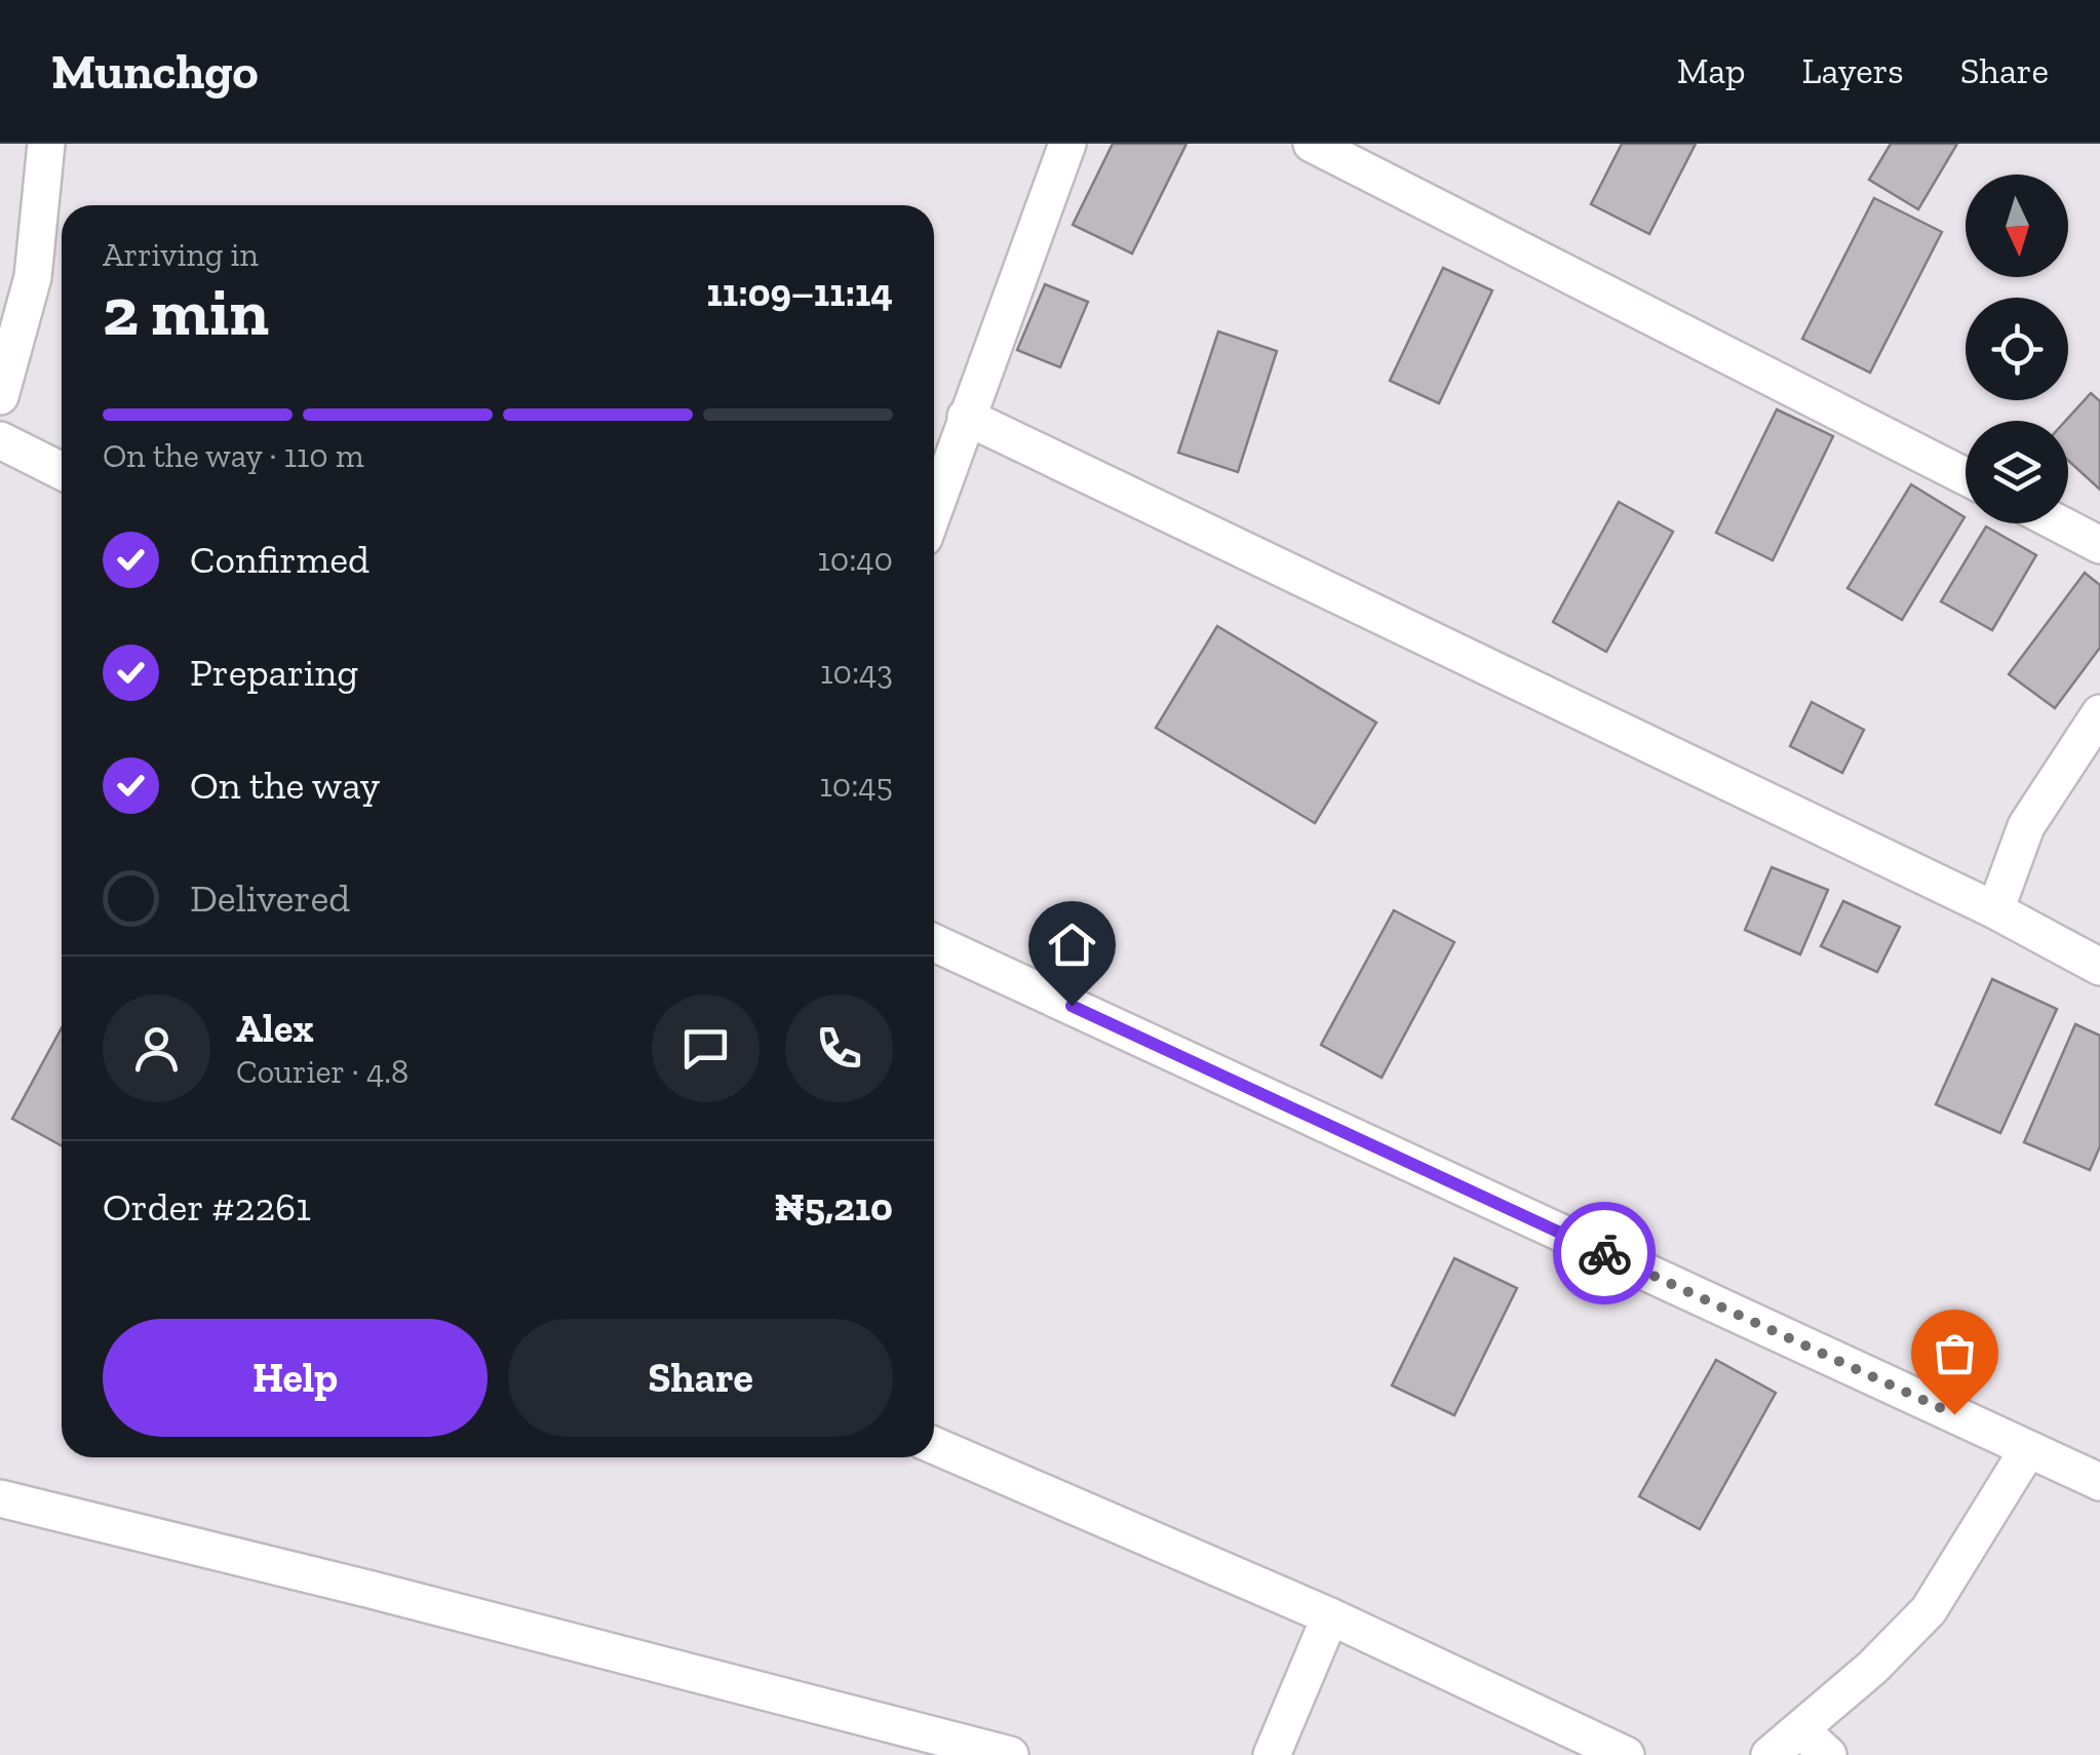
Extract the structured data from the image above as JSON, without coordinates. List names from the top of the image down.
{
  "north": "bottom",
  "page": {
    "header": "Munchgo",
    "nav": ["Map", "Layers", "Share"],
    "heading": ["2 min", "Arriving in", "11:09–11:14"],
    "panel": [
      "Alex",
      "Courier · 4.8",
      "Order #2261",
      "₦5,210"
    ],
    "bar": "On the way · 110 m",
    "list": [
      ["Confirmed", "10:40"],
      ["Preparing", "10:43"],
      ["On the way", "10:45"],
      "Delivered"
    ],
    "buttons": ["Help", "Share"]
  }
}
